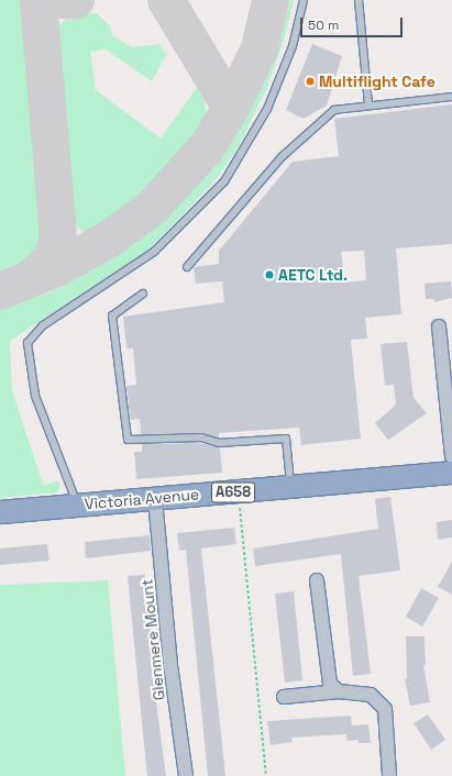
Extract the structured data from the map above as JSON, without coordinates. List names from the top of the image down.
{
  "streets": {
    "highway": ["A658", "Victoria Avenue"],
    "street": ["Glenmere Mount"]
  },
  "crossings": [
    ["Victoria Avenue", "Glenmere Mount"]
  ],
  "places": ["Multiflight Cafe", "AETC Ltd."],
  "scale_bar": "50 m"
}
